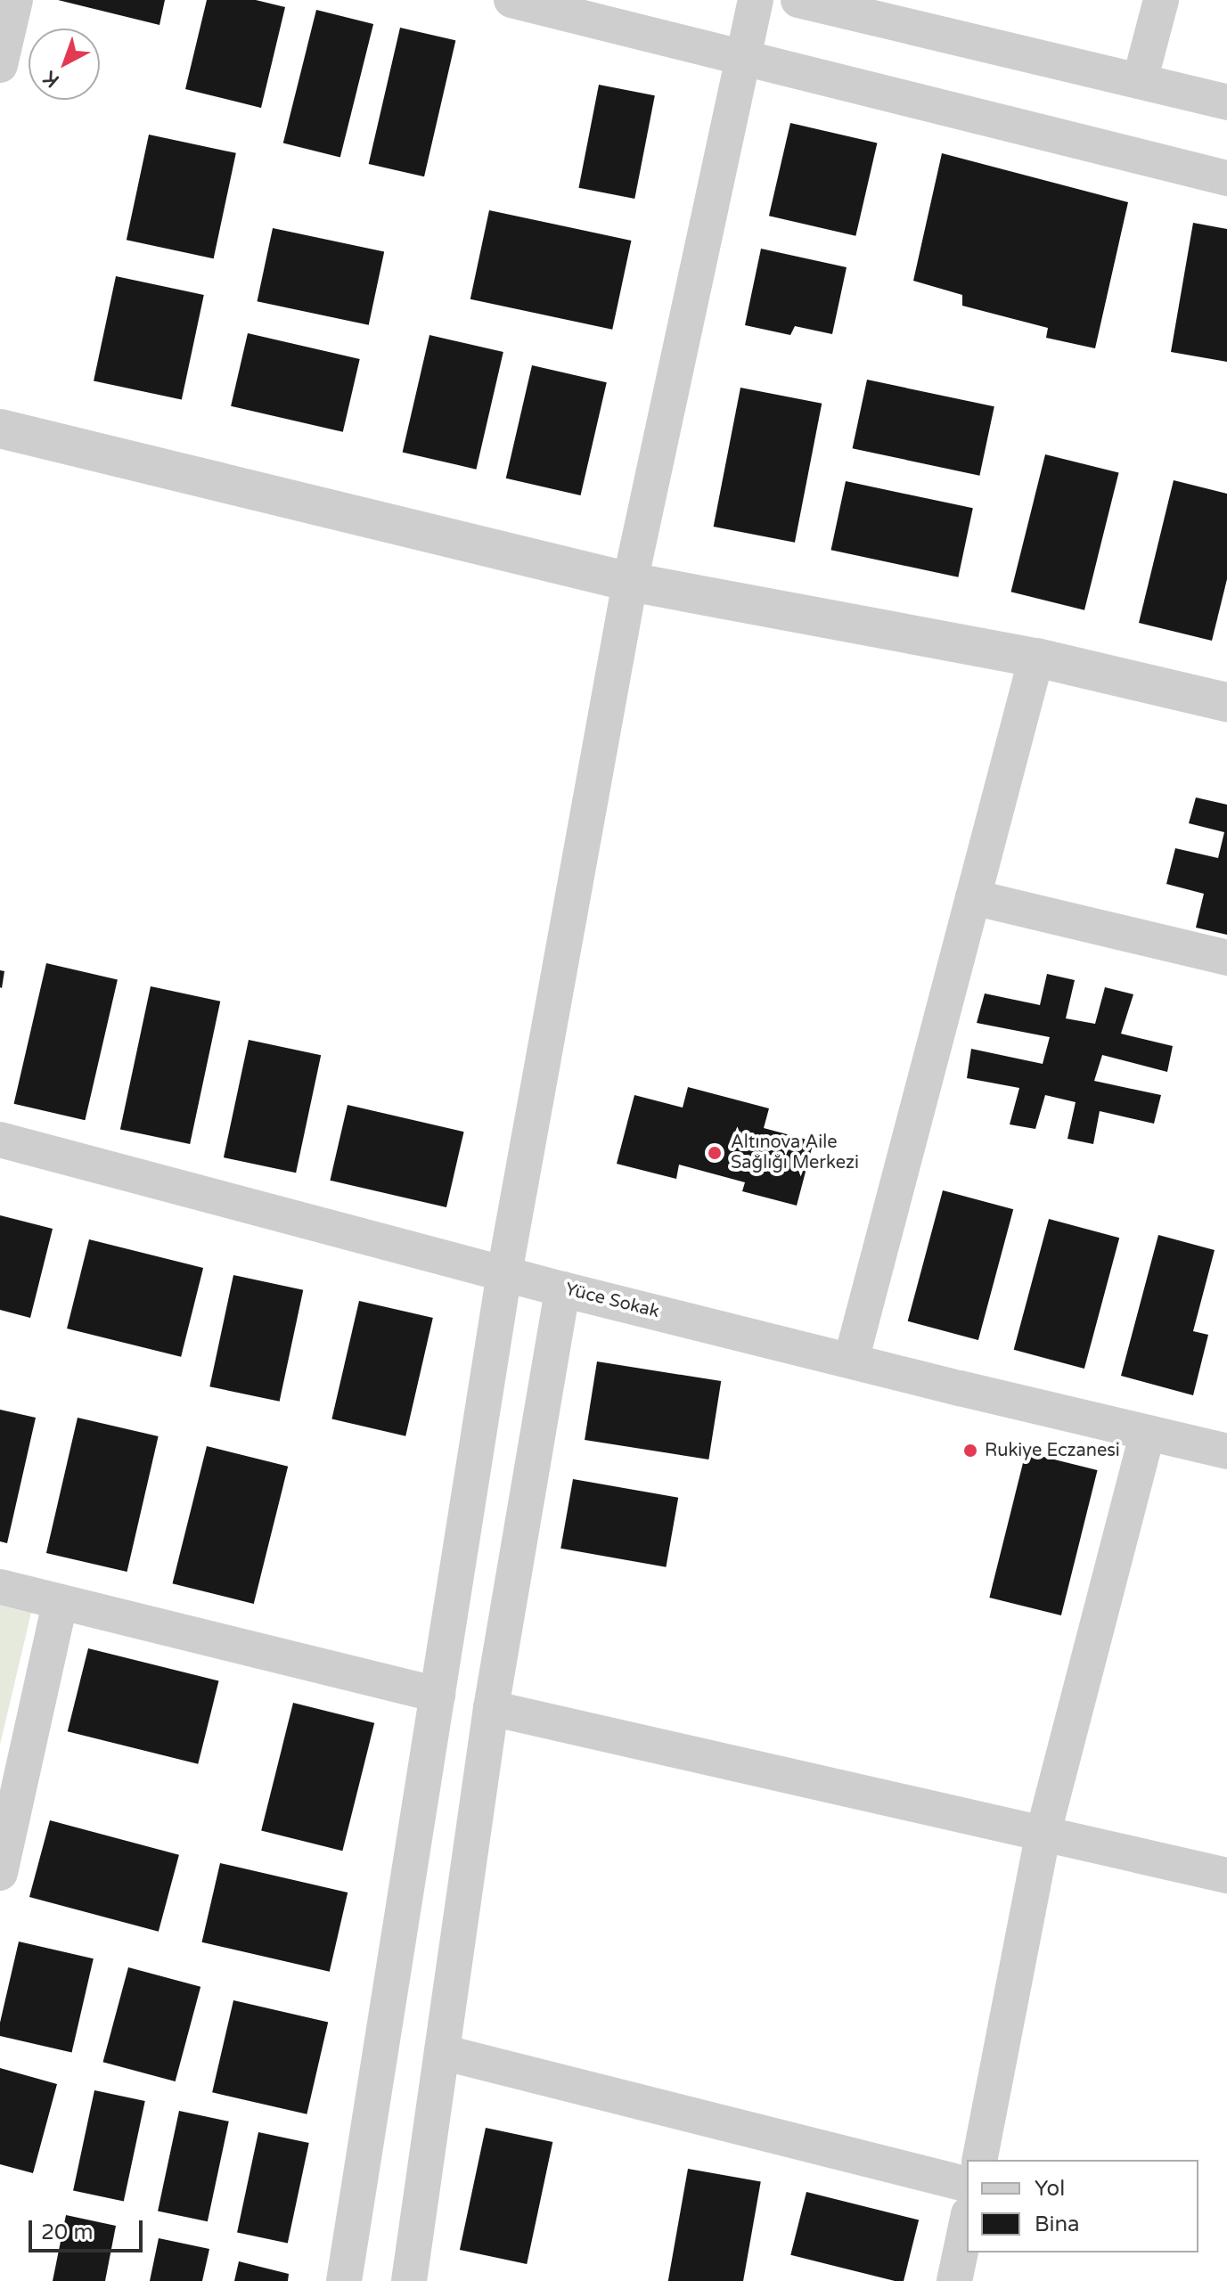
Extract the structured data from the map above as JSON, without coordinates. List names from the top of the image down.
{
  "streets": {
    "street": ["Yüce Sokak"]
  },
  "places": ["Altınova Aile Sağlığı Merkezi", "Rukiye Eczanesi"],
  "legend": ["Yol", "Bina"],
  "scale_bar": "20 m",
  "north": "bottom left"
}
